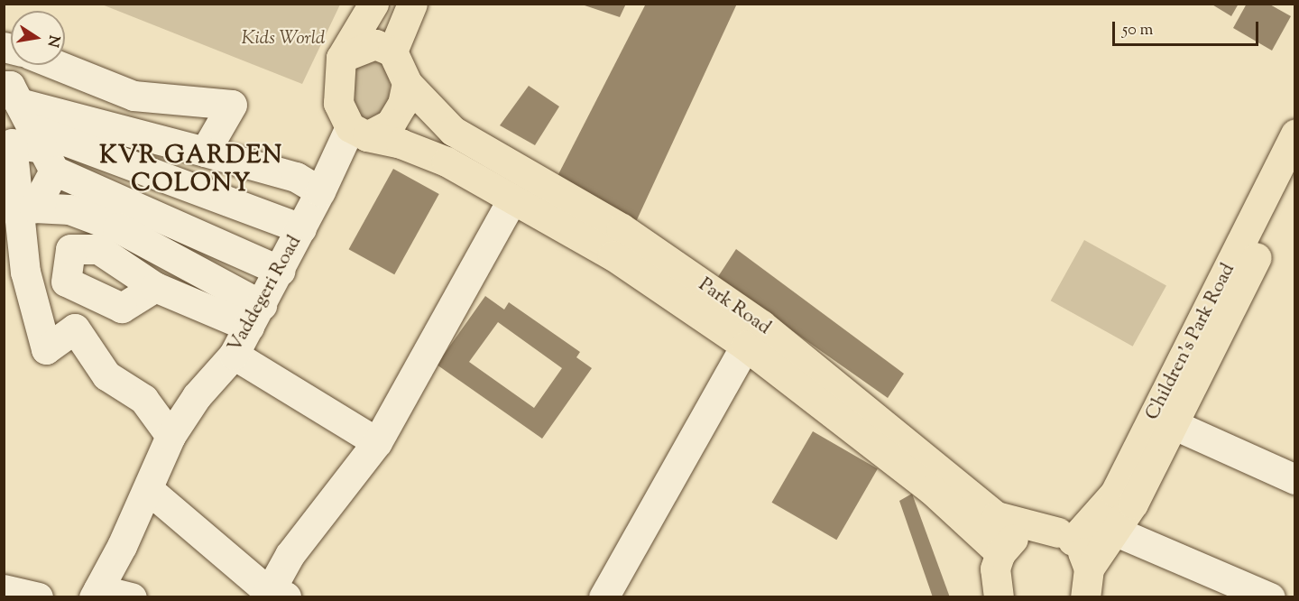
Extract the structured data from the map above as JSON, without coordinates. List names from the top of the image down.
{
  "streets": {
    "main road": ["Park Road", "Children's Park Road"],
    "street": ["Vaddegeri Road"]
  },
  "crossings": [
    ["Vaddegeri Road", "Park Road"],
    ["Park Road", "Children's Park Road"]
  ],
  "districts": ["KVR GARDEN COLONY"],
  "parks": ["Kids World"],
  "scale_bar": "50 m",
  "north": "right"
}
